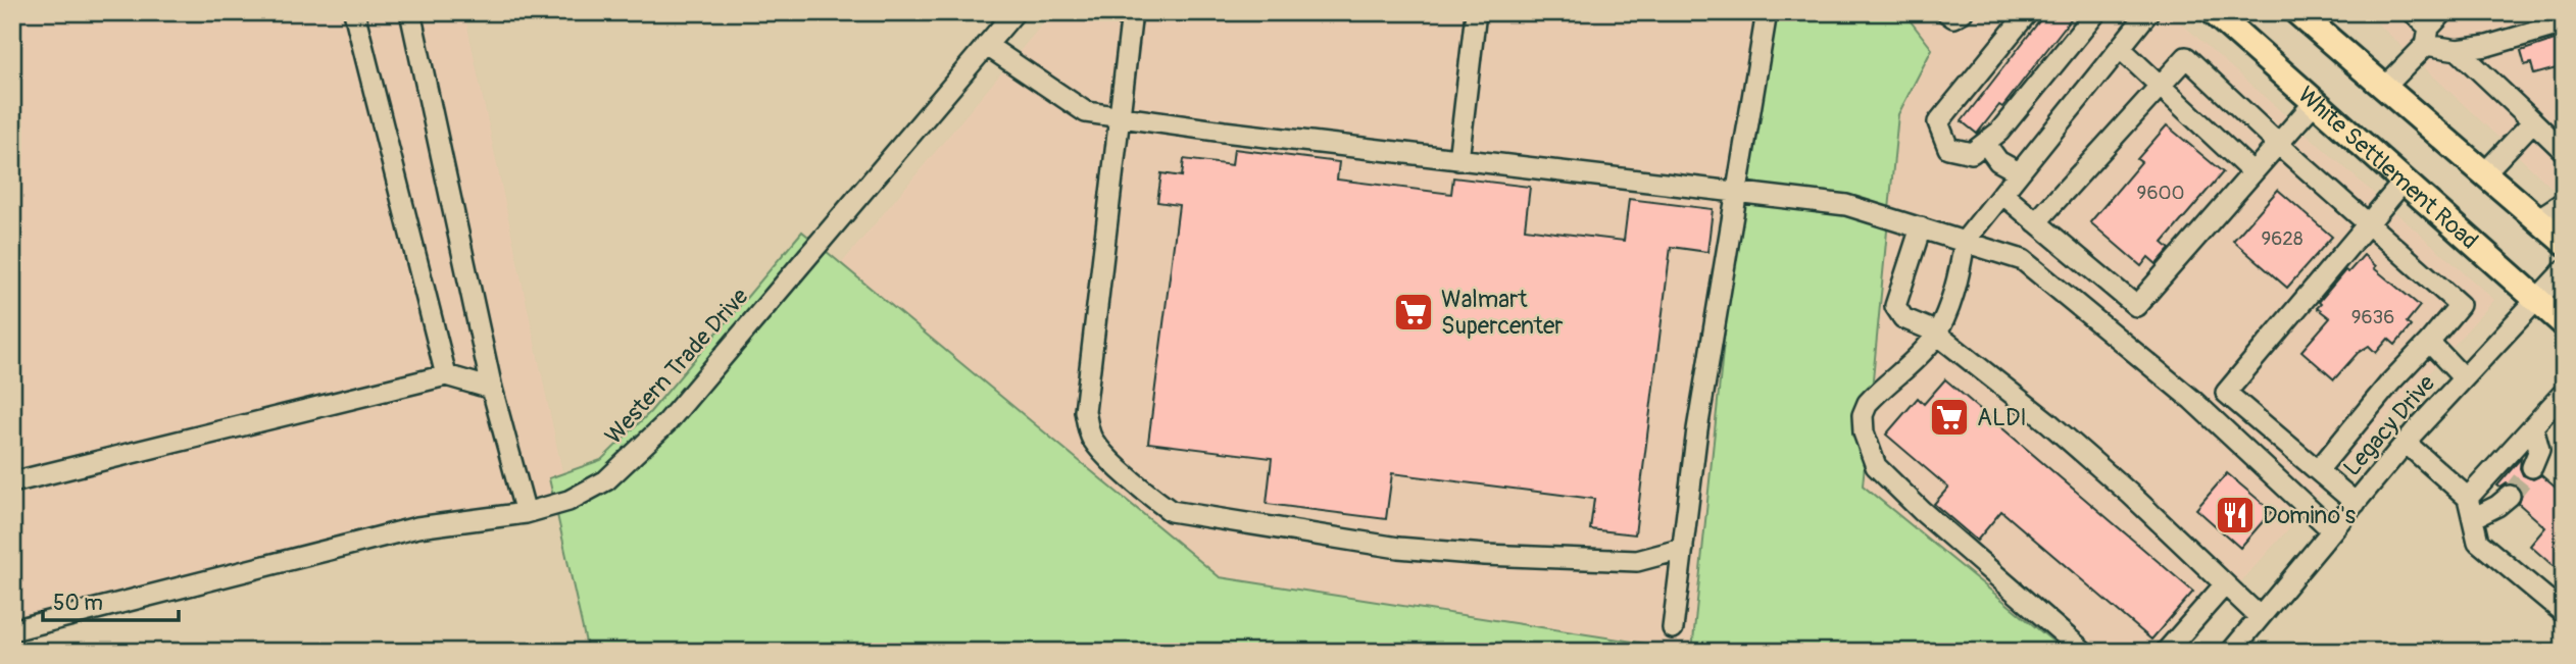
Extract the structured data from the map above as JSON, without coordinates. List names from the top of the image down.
{
  "streets": {
    "main road": ["White Settlement Road"],
    "street": ["Western Trade Drive", "Legacy Drive"]
  },
  "crossings": [
    ["White Settlement Road", "Legacy Drive"]
  ],
  "places": {
    "supermarket": ["Walmart Supercenter", "ALDI"],
    "restaurant": ["Domino's"]
  },
  "house_numbers": ["9600", "9628", "9636"],
  "scale_bar": "50 m"
}
